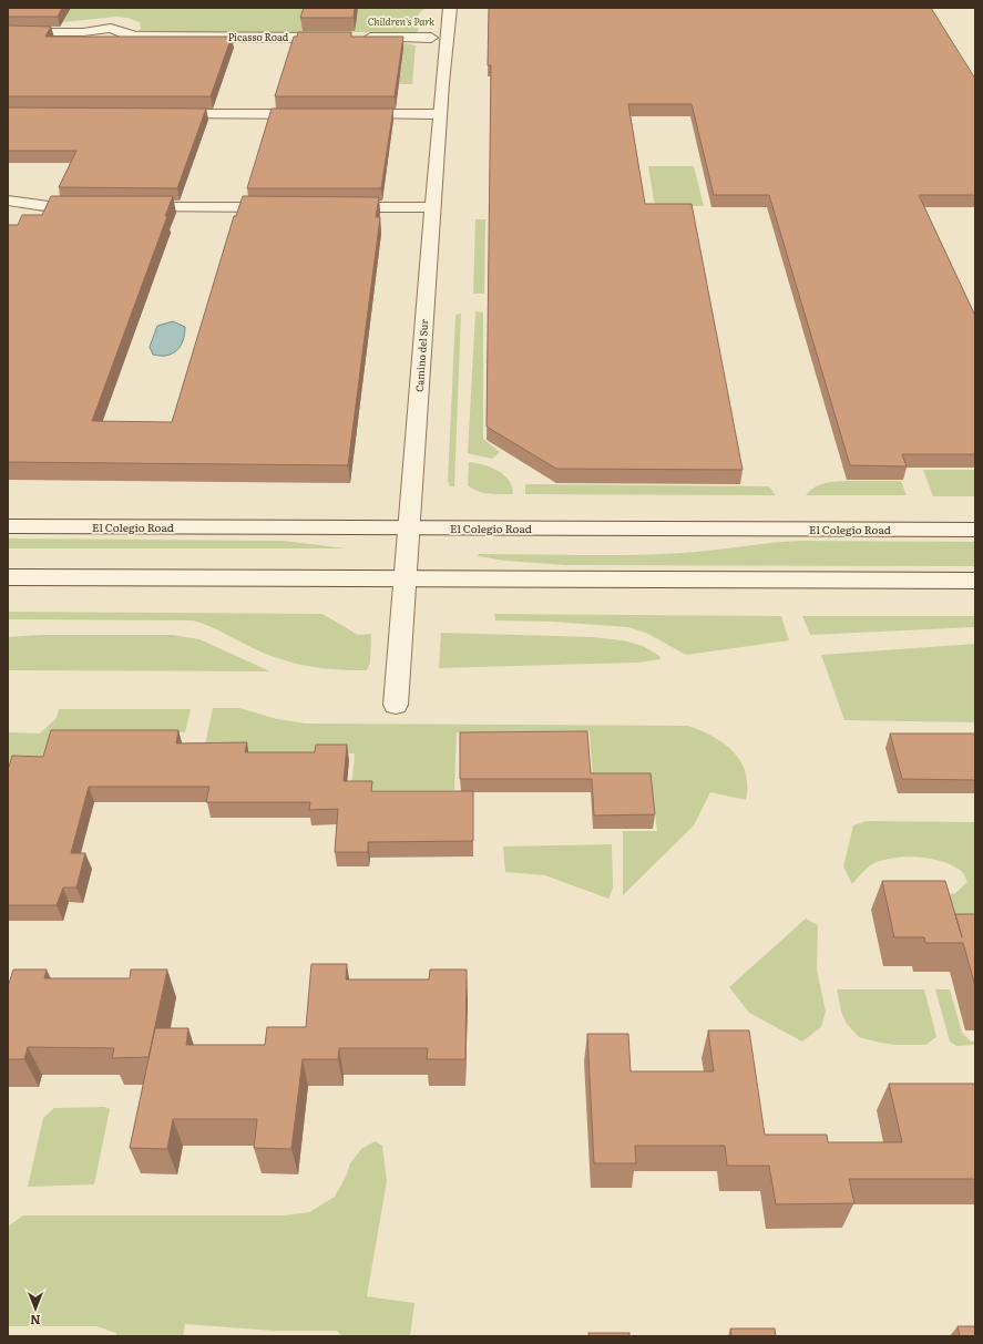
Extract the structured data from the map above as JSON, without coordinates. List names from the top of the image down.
{
  "streets": {
    "street": ["Picasso Road", "Camino del Sur", "El Colegio Road"]
  },
  "crossings": [
    ["Camino del Sur", "El Colegio Road"]
  ],
  "parks": ["Children's Park"],
  "north": "bottom"
}
